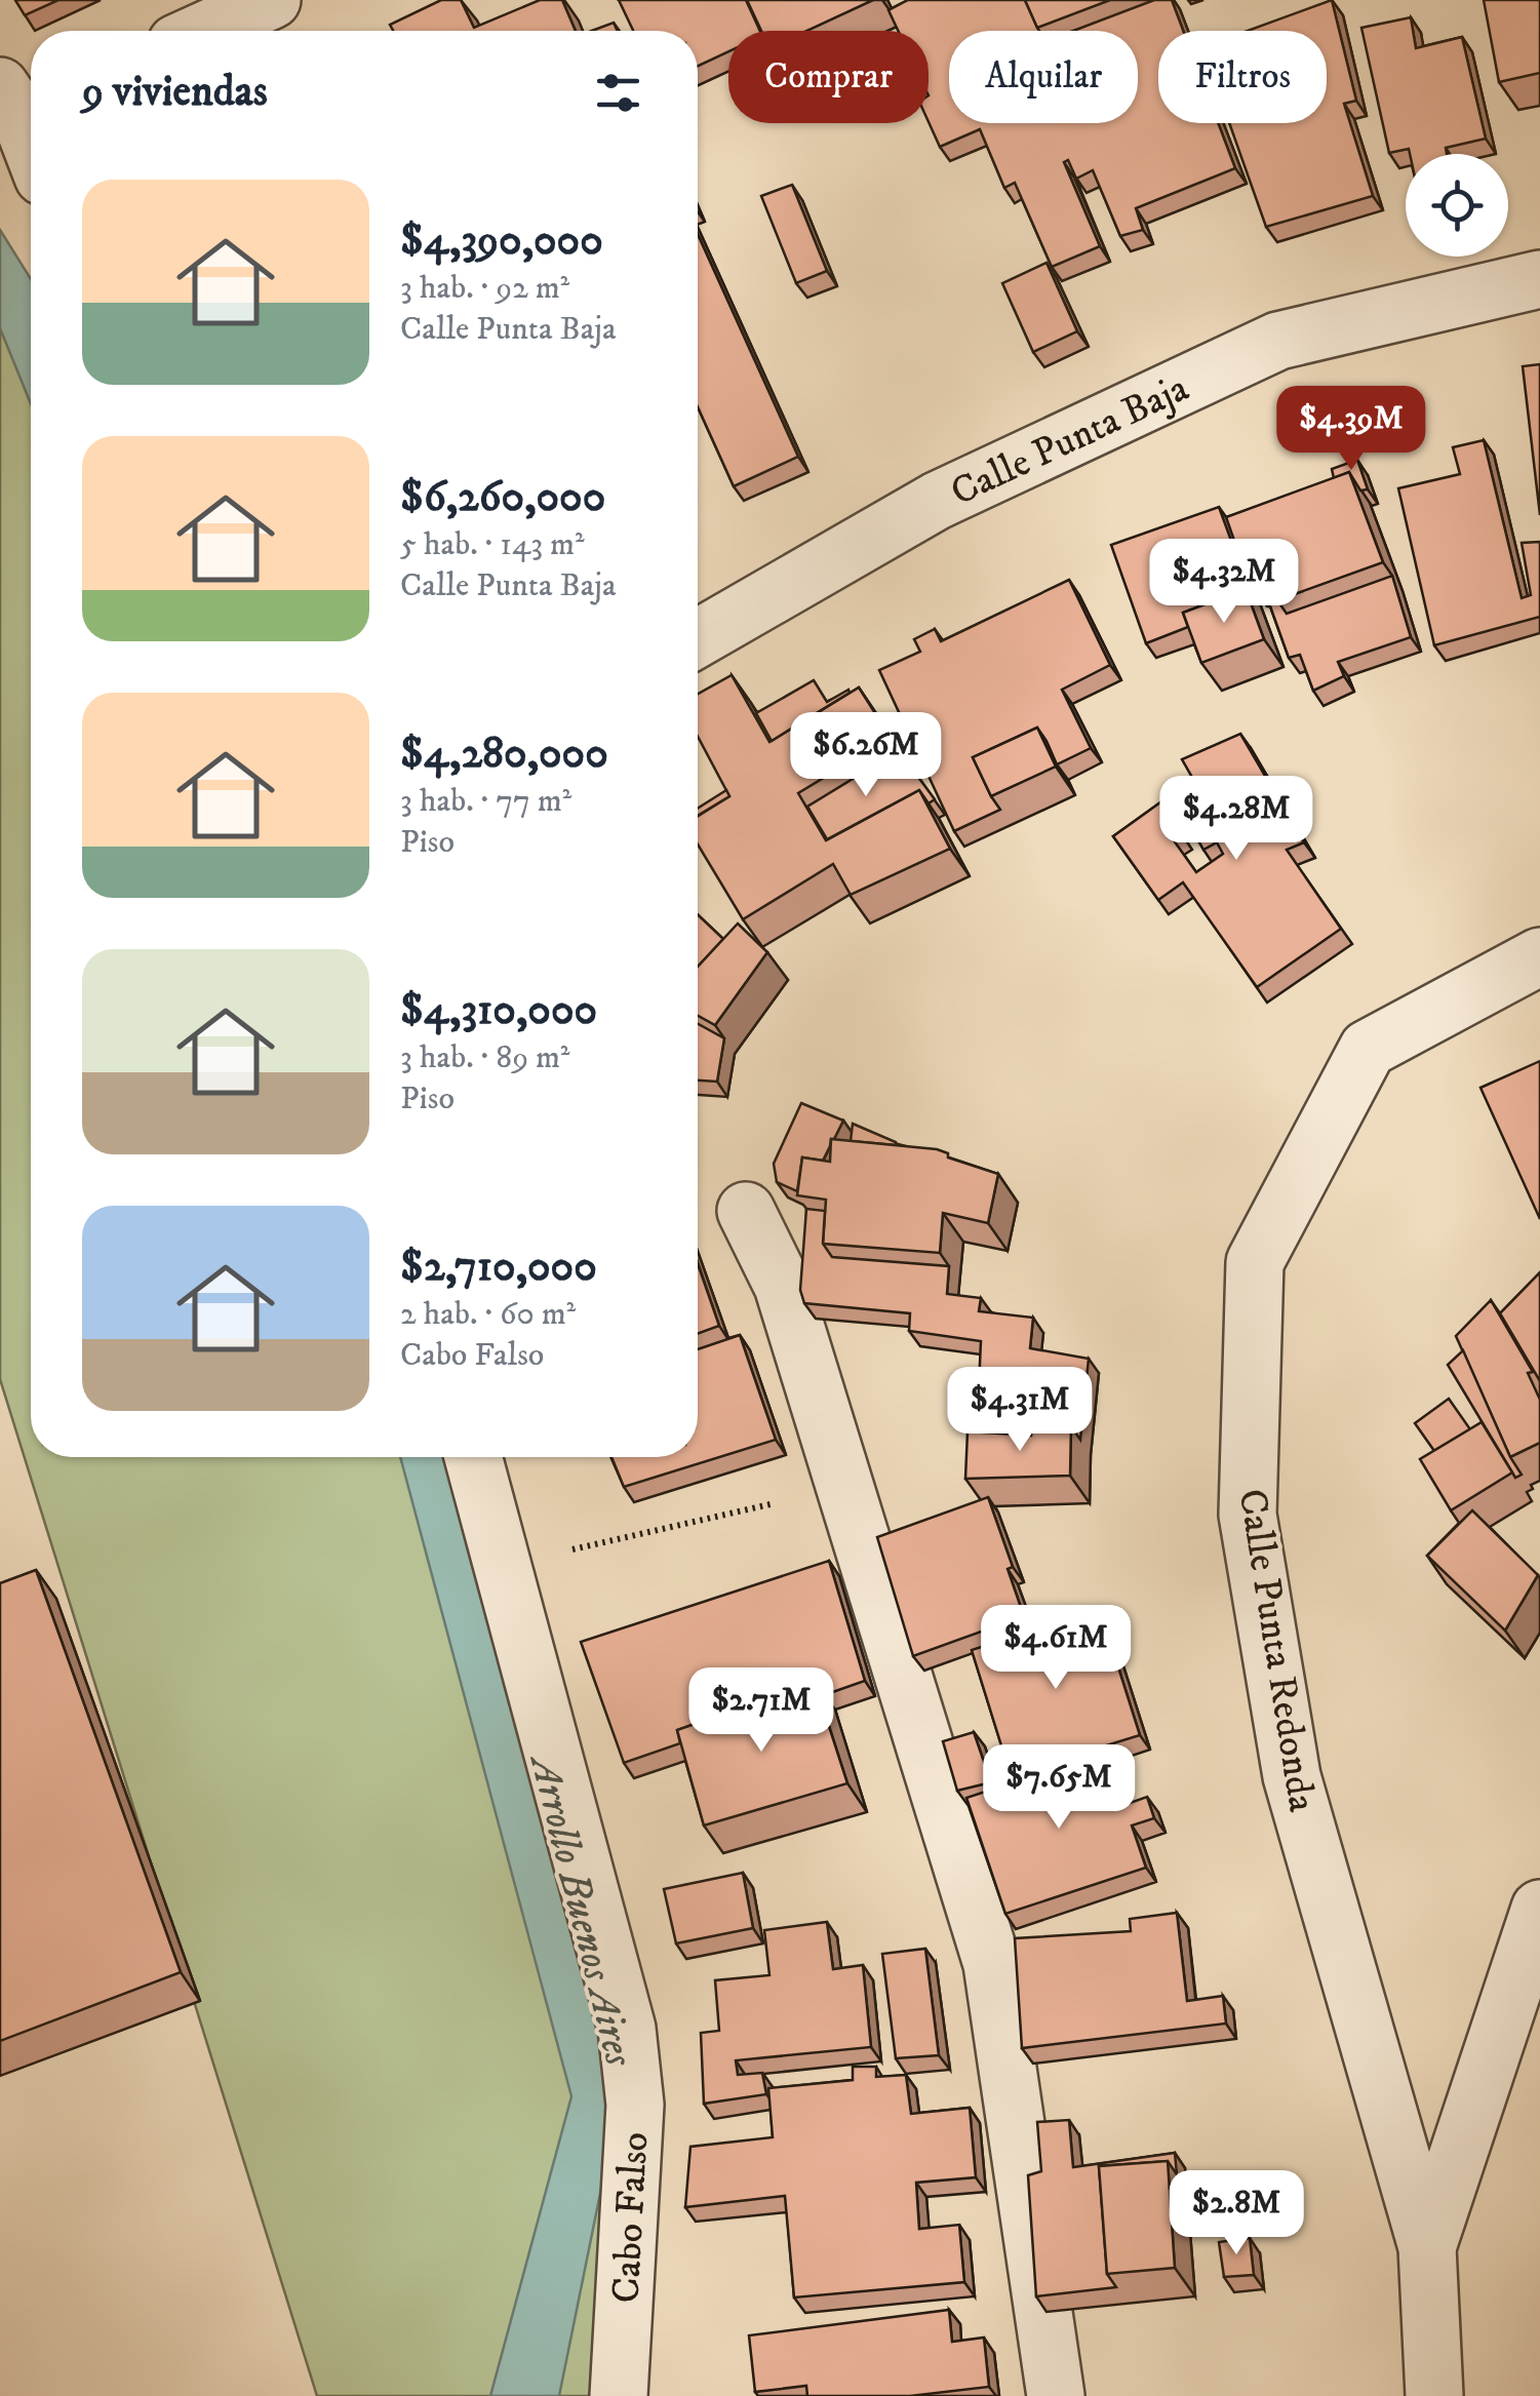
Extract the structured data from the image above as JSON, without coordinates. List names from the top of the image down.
{
  "streets": {
    "street": ["Calle Punta Baja", "Calle Punta Redonda", "Cabo Falso"]
  },
  "water": ["Arrollo Buenos Aires"],
  "page": {
    "chip": ["Comprar", "Alquilar", "Filtros"],
    "heading": "9 viviendas",
    "list": [
      {
        "name": "$4,390,000",
        "note": "3 hab. · 92 m² · Calle Punta Baja"
      },
      {
        "name": "$6,260,000",
        "note": "5 hab. · 143 m² · Calle Punta Baja"
      },
      {
        "name": "$4,280,000",
        "note": "3 hab. · 77 m² · Piso"
      },
      {
        "name": "$4,310,000",
        "note": "3 hab. · 89 m² · Piso"
      },
      {
        "name": "$2,710,000",
        "note": "2 hab. · 60 m² · Cabo Falso"
      }
    ],
    "price": [
      "$4.39M",
      "$4.32M",
      "$6.26M",
      "$4.28M",
      "$4.31M",
      "$4.61M",
      "$2.71M",
      "$7.65M",
      "$2.8M"
    ]
  }
}
